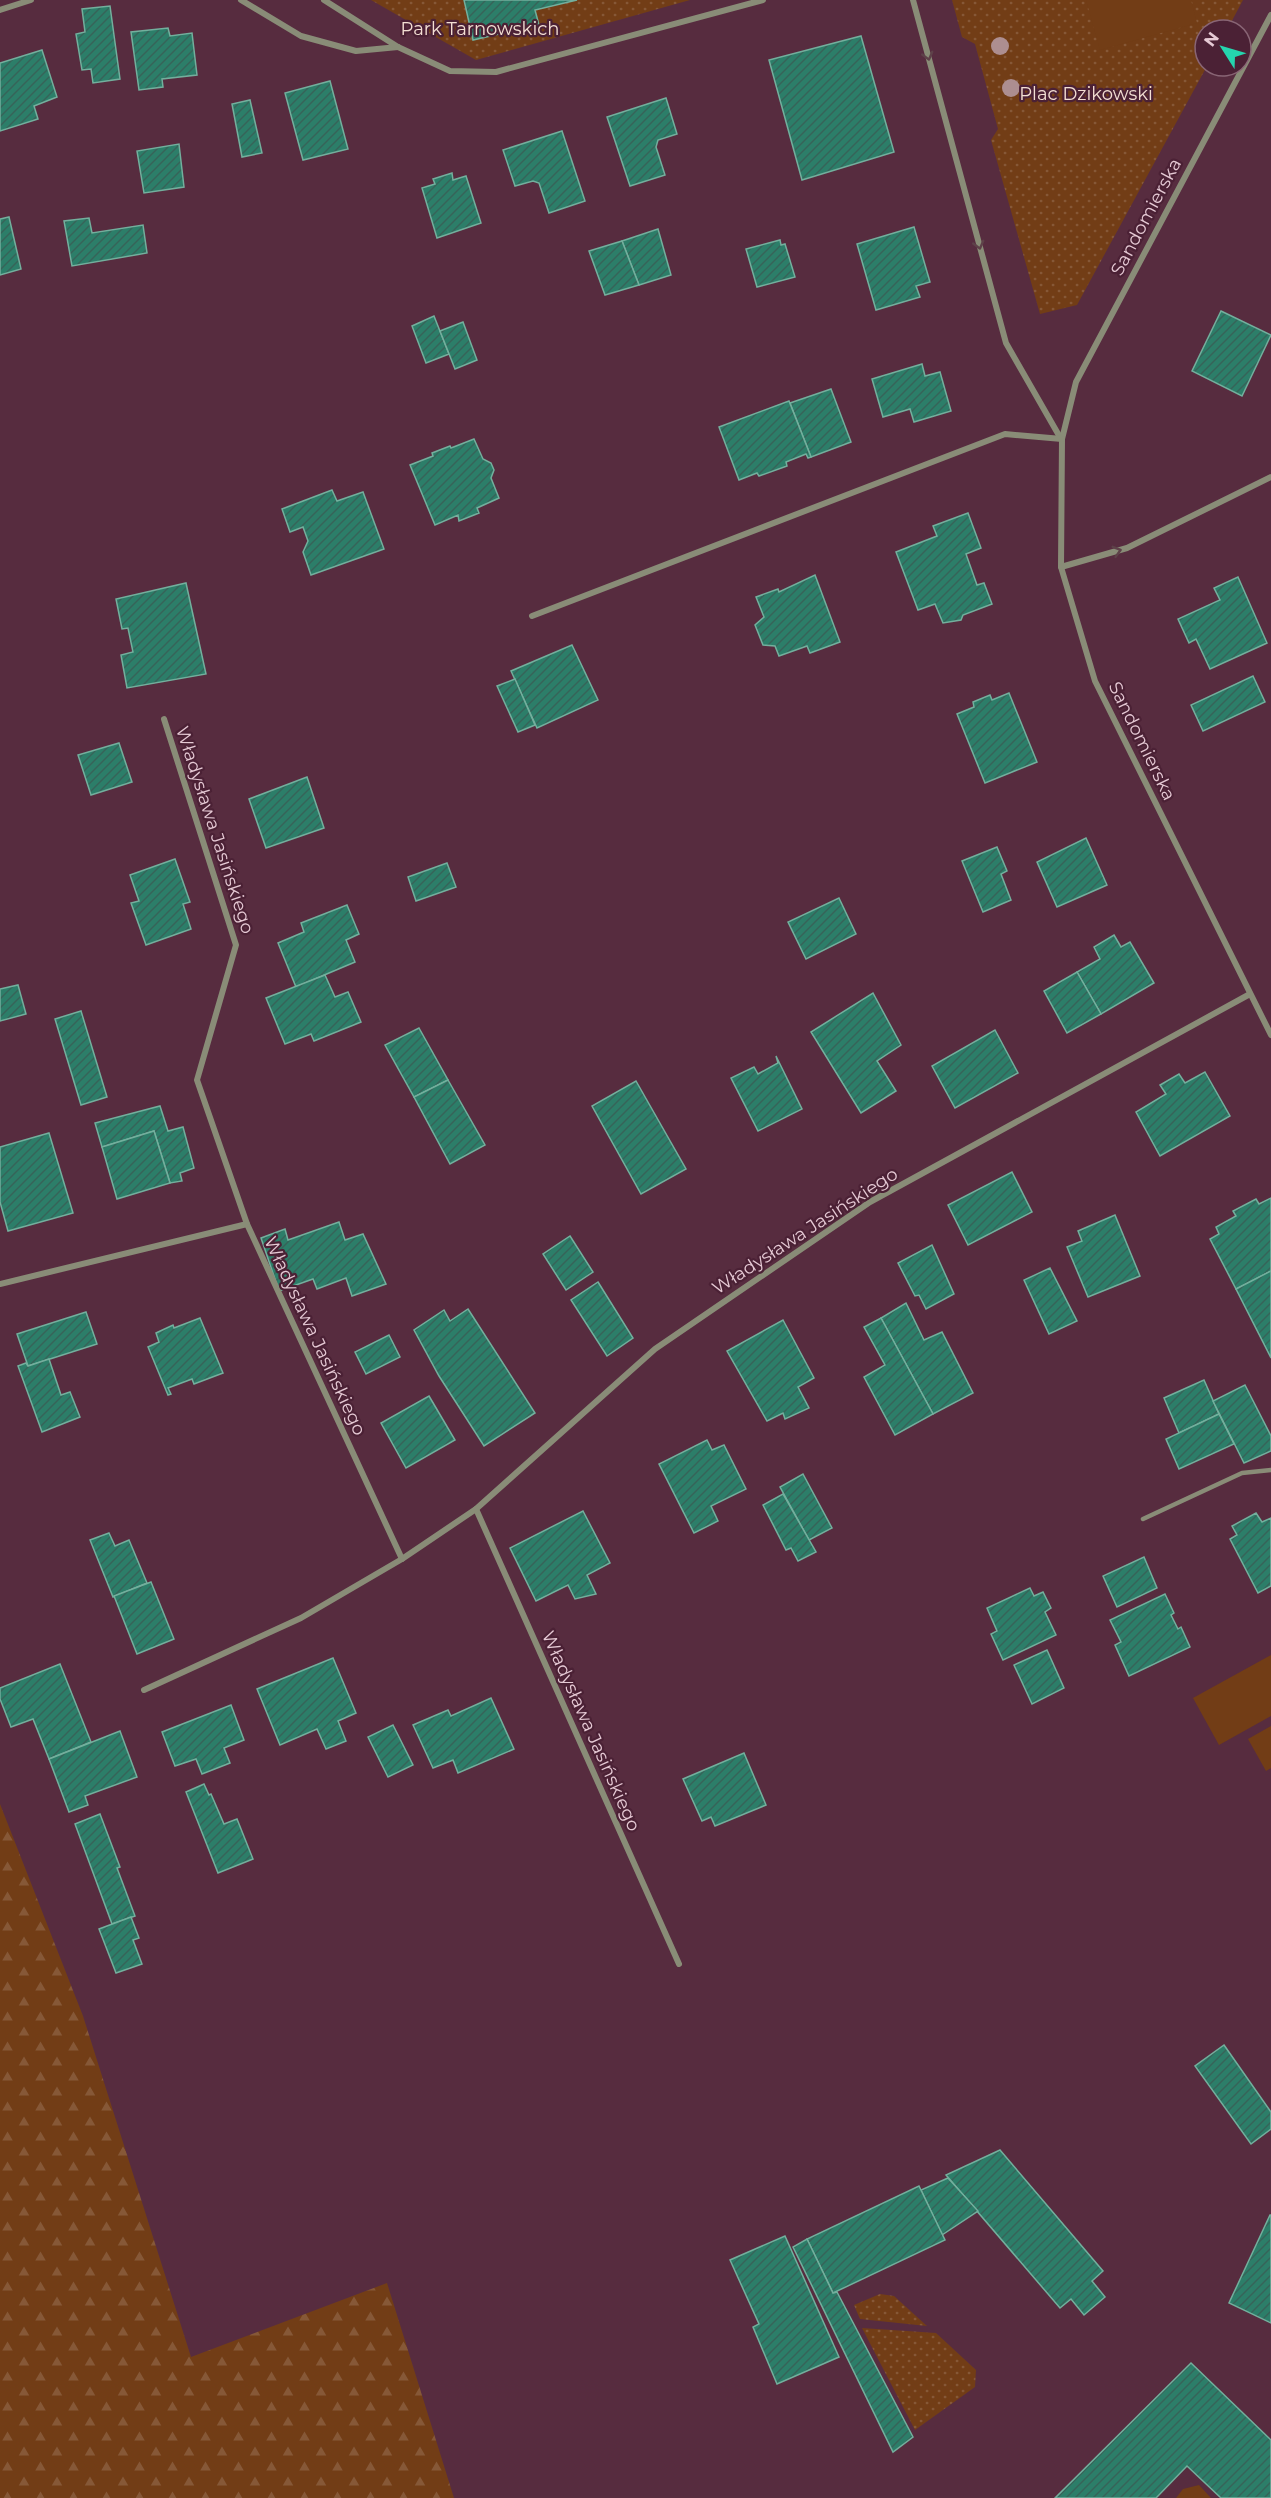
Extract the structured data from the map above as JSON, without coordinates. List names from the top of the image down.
{
  "streets": {
    "street": ["Sandomierska", "Władysława Jasińskiego"]
  },
  "crossings": [
    ["Sandomierska", "Władysława Jasińskiego"]
  ],
  "parks": ["Park Tarnowskich", "Plac Dzikowski"],
  "north": "top left"
}
